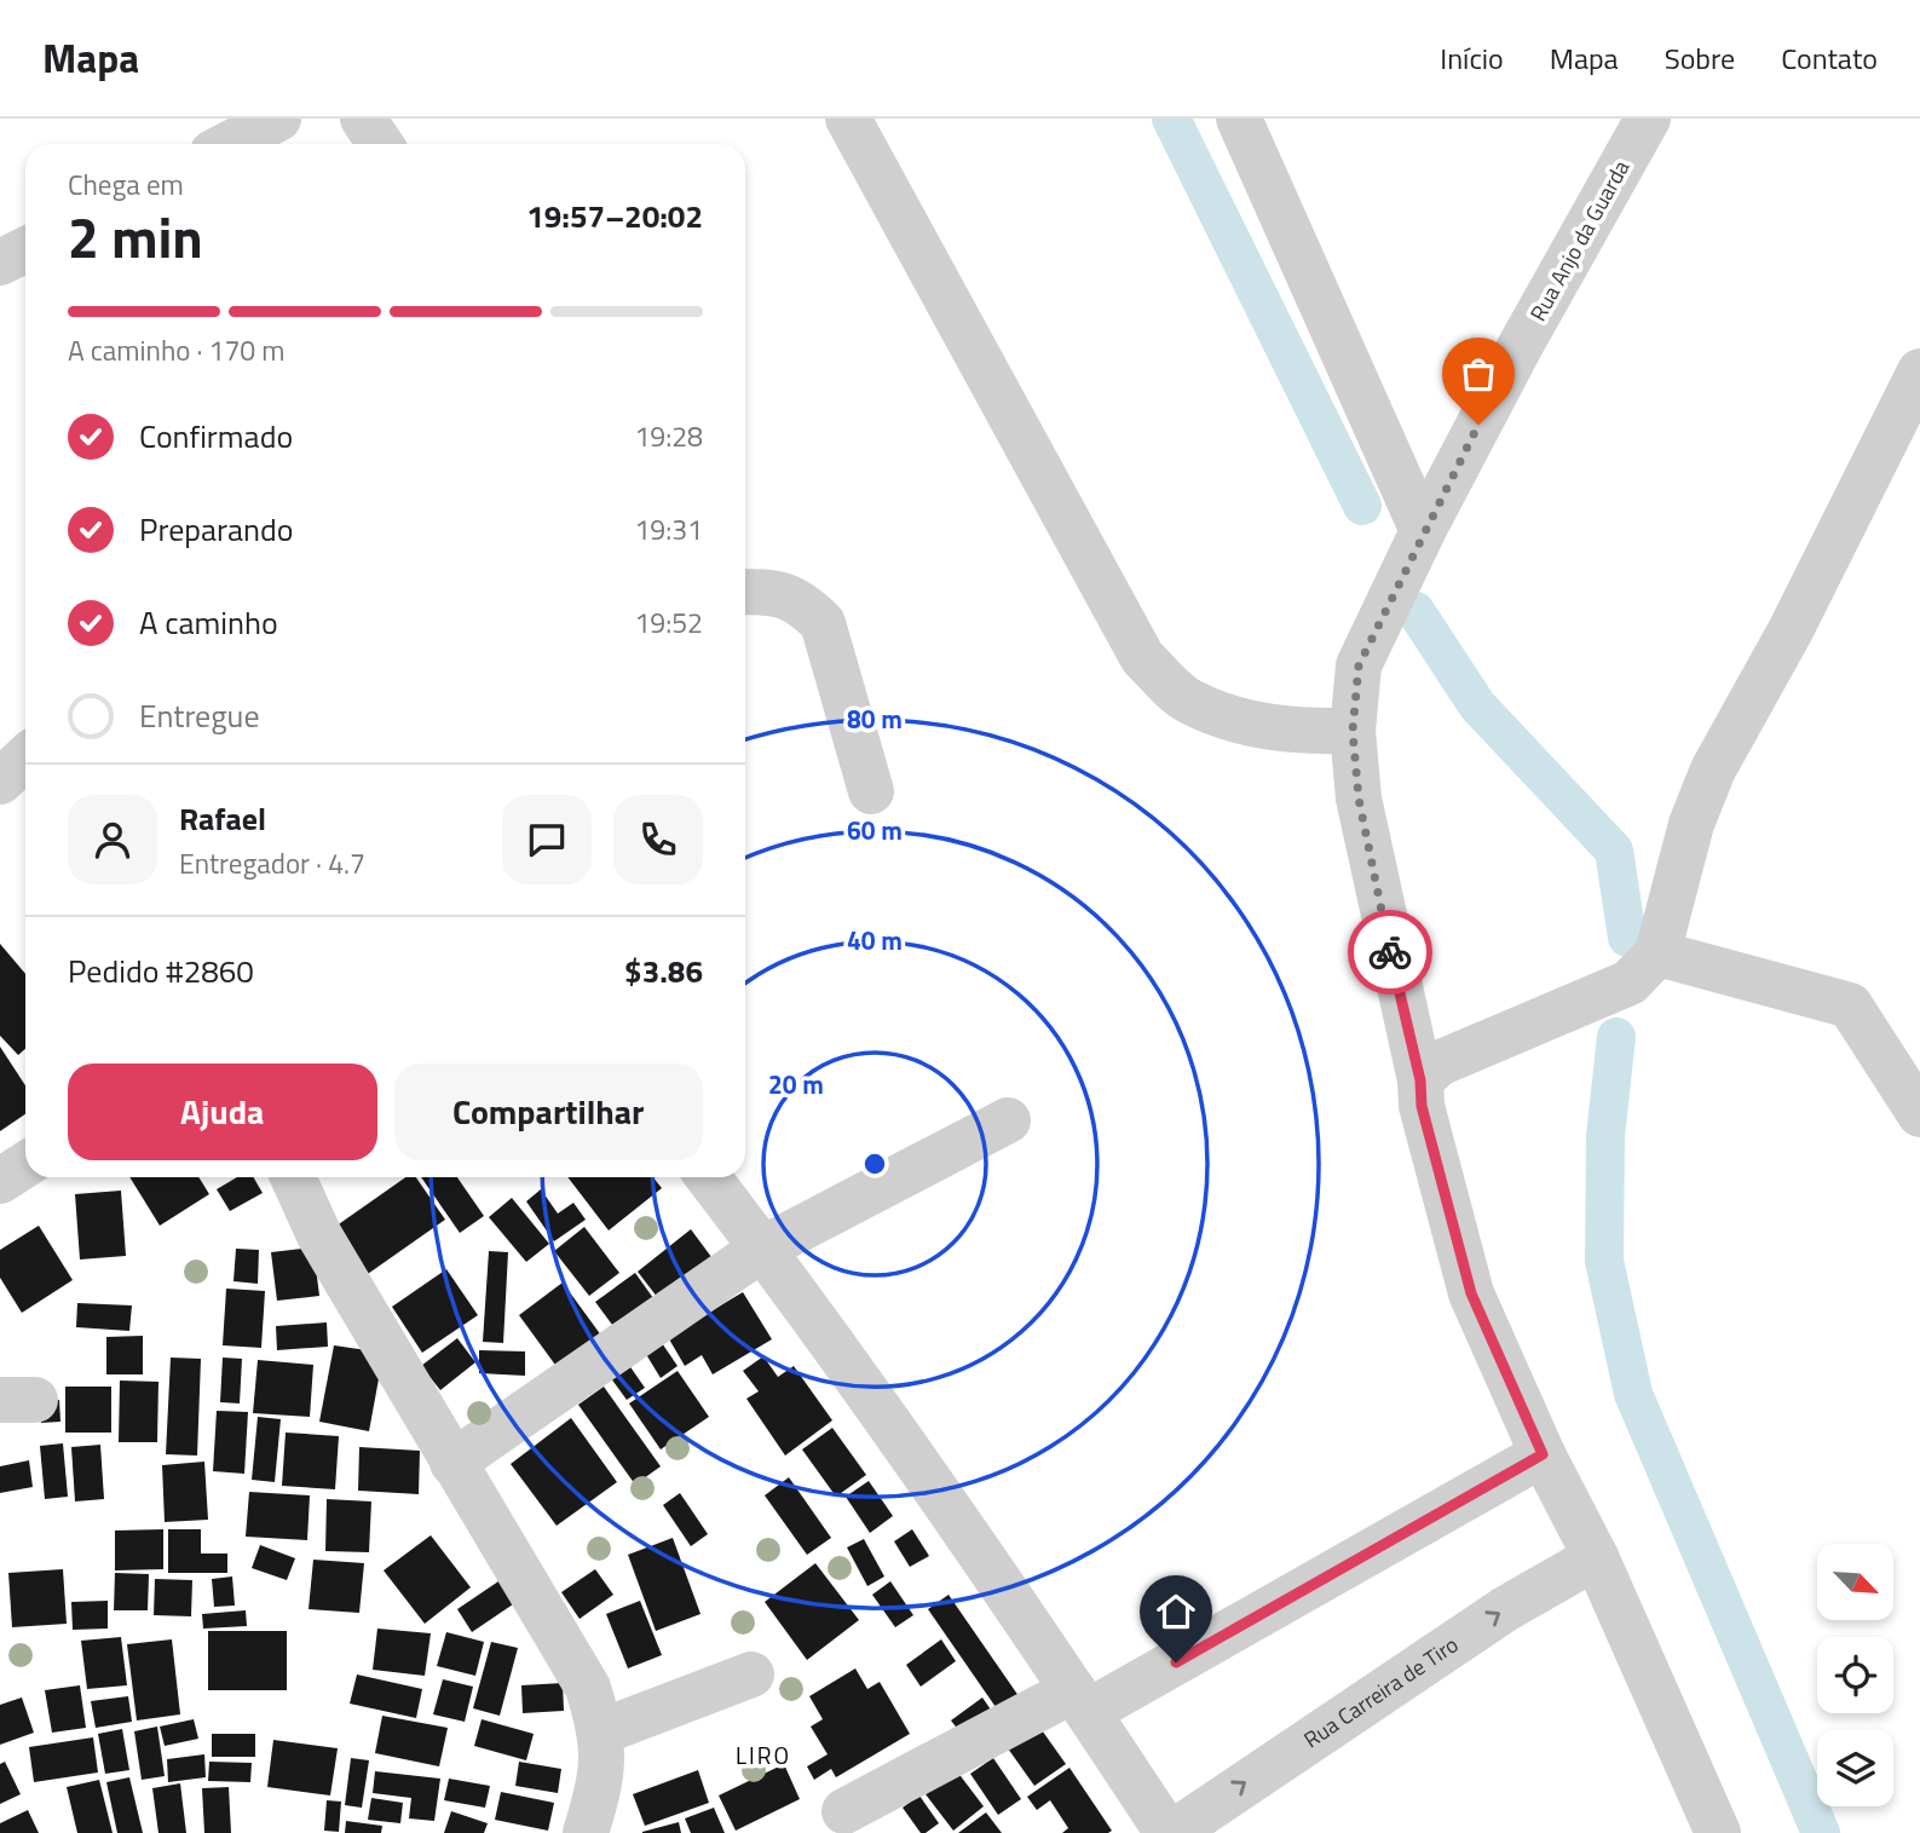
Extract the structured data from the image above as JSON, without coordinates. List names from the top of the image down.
{
  "streets": {
    "street": ["Rua Anjo da Guarda", "Rua Carreira de Tiro"]
  },
  "crossings": [
    ["Rua Anjo da Guarda", "Rua Carreira de Tiro"]
  ],
  "districts": ["LIRO"],
  "north": "bottom right",
  "page": {
    "header": "Mapa",
    "nav": [
      "Início",
      "Mapa",
      "Sobre",
      "Contato"
    ],
    "heading": ["2 min", "Chega em", "19:57–20:02"],
    "panel": [
      "Rafael",
      "Entregador · 4.7",
      "Pedido #2860",
      "$3.86"
    ],
    "bar": "A caminho · 170 m",
    "list": [
      ["Confirmado", "19:28"],
      ["Preparando", "19:31"],
      ["A caminho", "19:52"],
      "Entregue"
    ],
    "buttons": ["Ajuda", "Compartilhar"]
  },
  "rings": [
    "80 m",
    "60 m",
    "40 m",
    "20 m"
  ]
}
